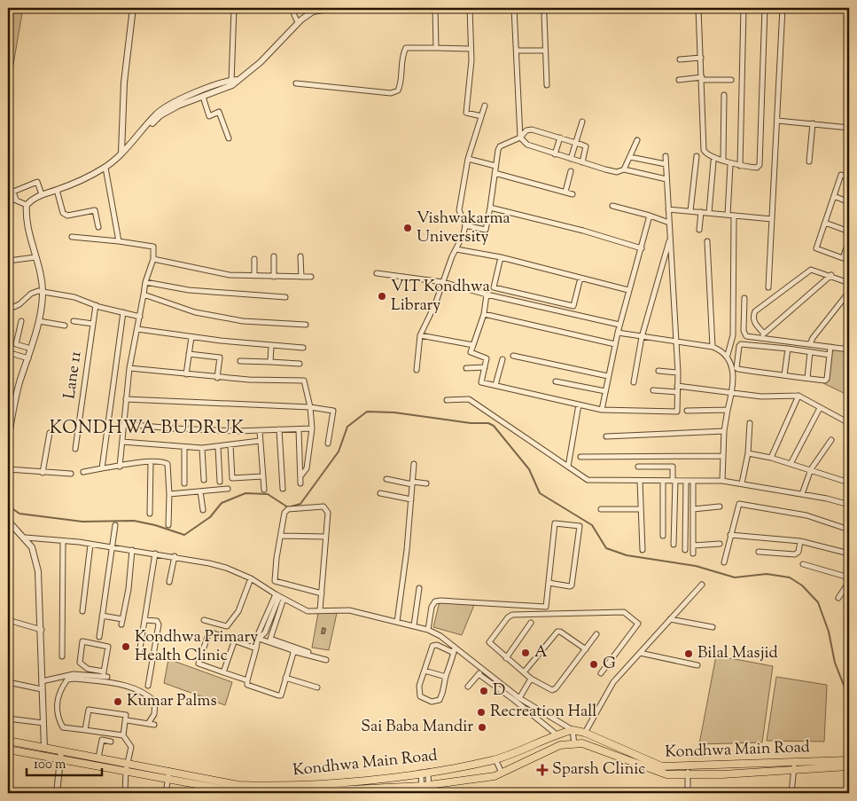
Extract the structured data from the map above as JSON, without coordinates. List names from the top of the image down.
{
  "streets": {
    "main road": ["Kondhwa Main Road"],
    "street": ["Lane 11"]
  },
  "districts": ["KONDHWA BUDRUK"],
  "places": {
    "other": [
      "Vishwakarma University",
      "VIT Kondhwa Library",
      "Kondhwa Primary Health Clinic",
      "A",
      "Bilal Masjid",
      "G",
      "D",
      "Kumar Palms",
      "Recreation Hall",
      "Sai Baba Mandir"
    ],
    "health": ["Sparsh Clinic"]
  },
  "scale_bar": "100 m"
}
